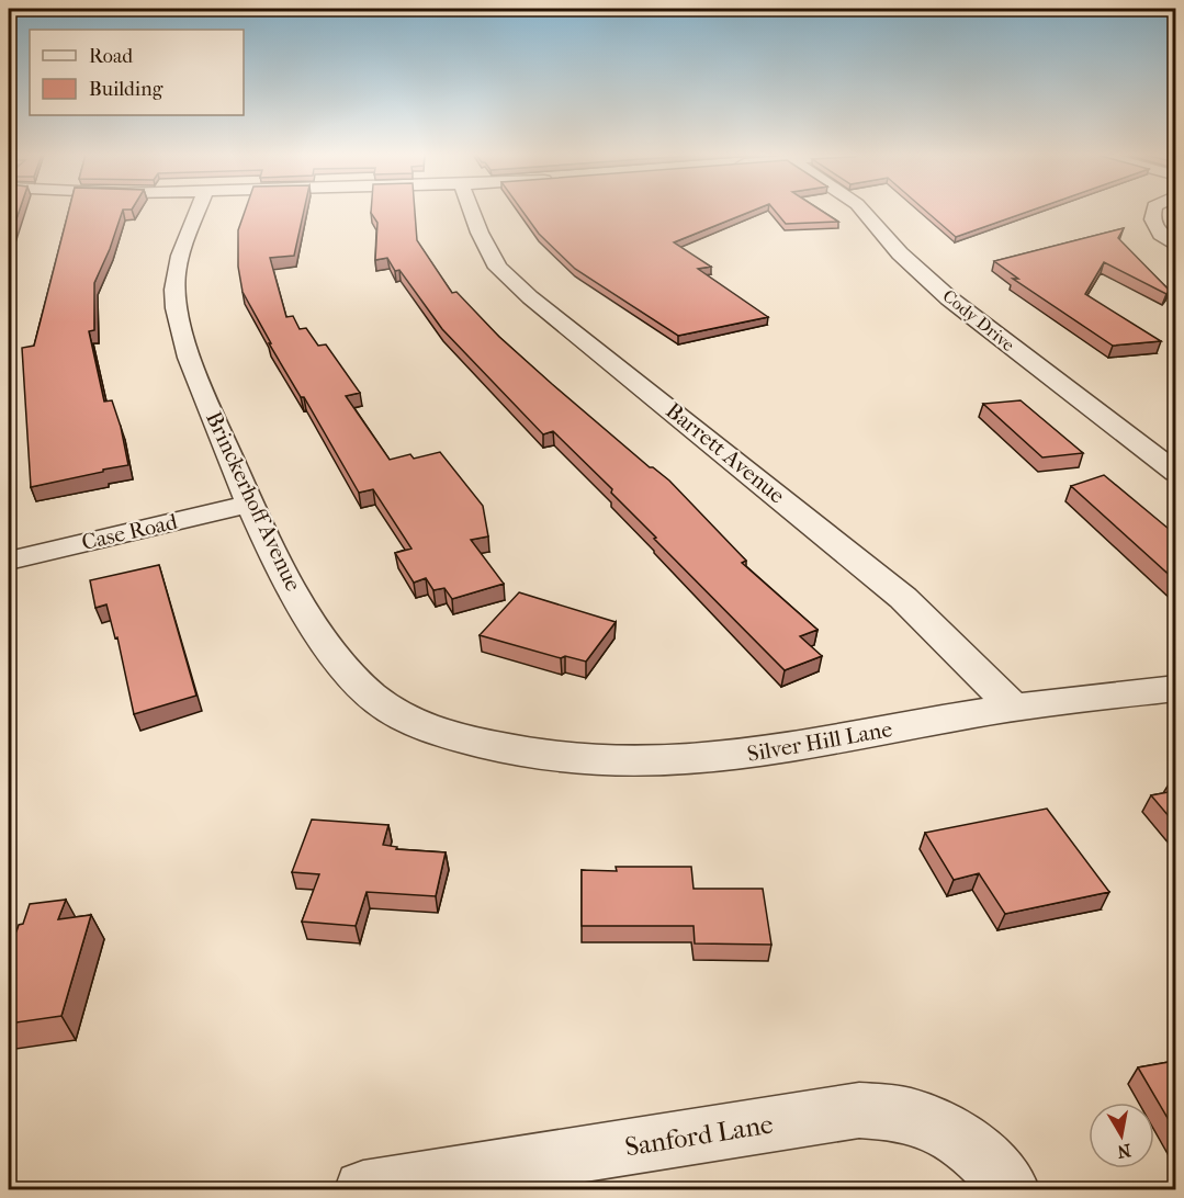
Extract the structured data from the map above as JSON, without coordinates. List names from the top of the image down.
{
  "streets": {
    "street": [
      "Cody Drive",
      "Barrett Avenue",
      "Brinckerhoff Avenue",
      "Case Road",
      "Silver Hill Lane",
      "Sanford Lane"
    ]
  },
  "crossings": [
    ["Barrett Avenue", "Silver Hill Lane"],
    ["Brinckerhoff Avenue", "Case Road"],
    ["Brinckerhoff Avenue", "Silver Hill Lane"]
  ],
  "legend": ["Road", "Building"],
  "north": "bottom"
}
